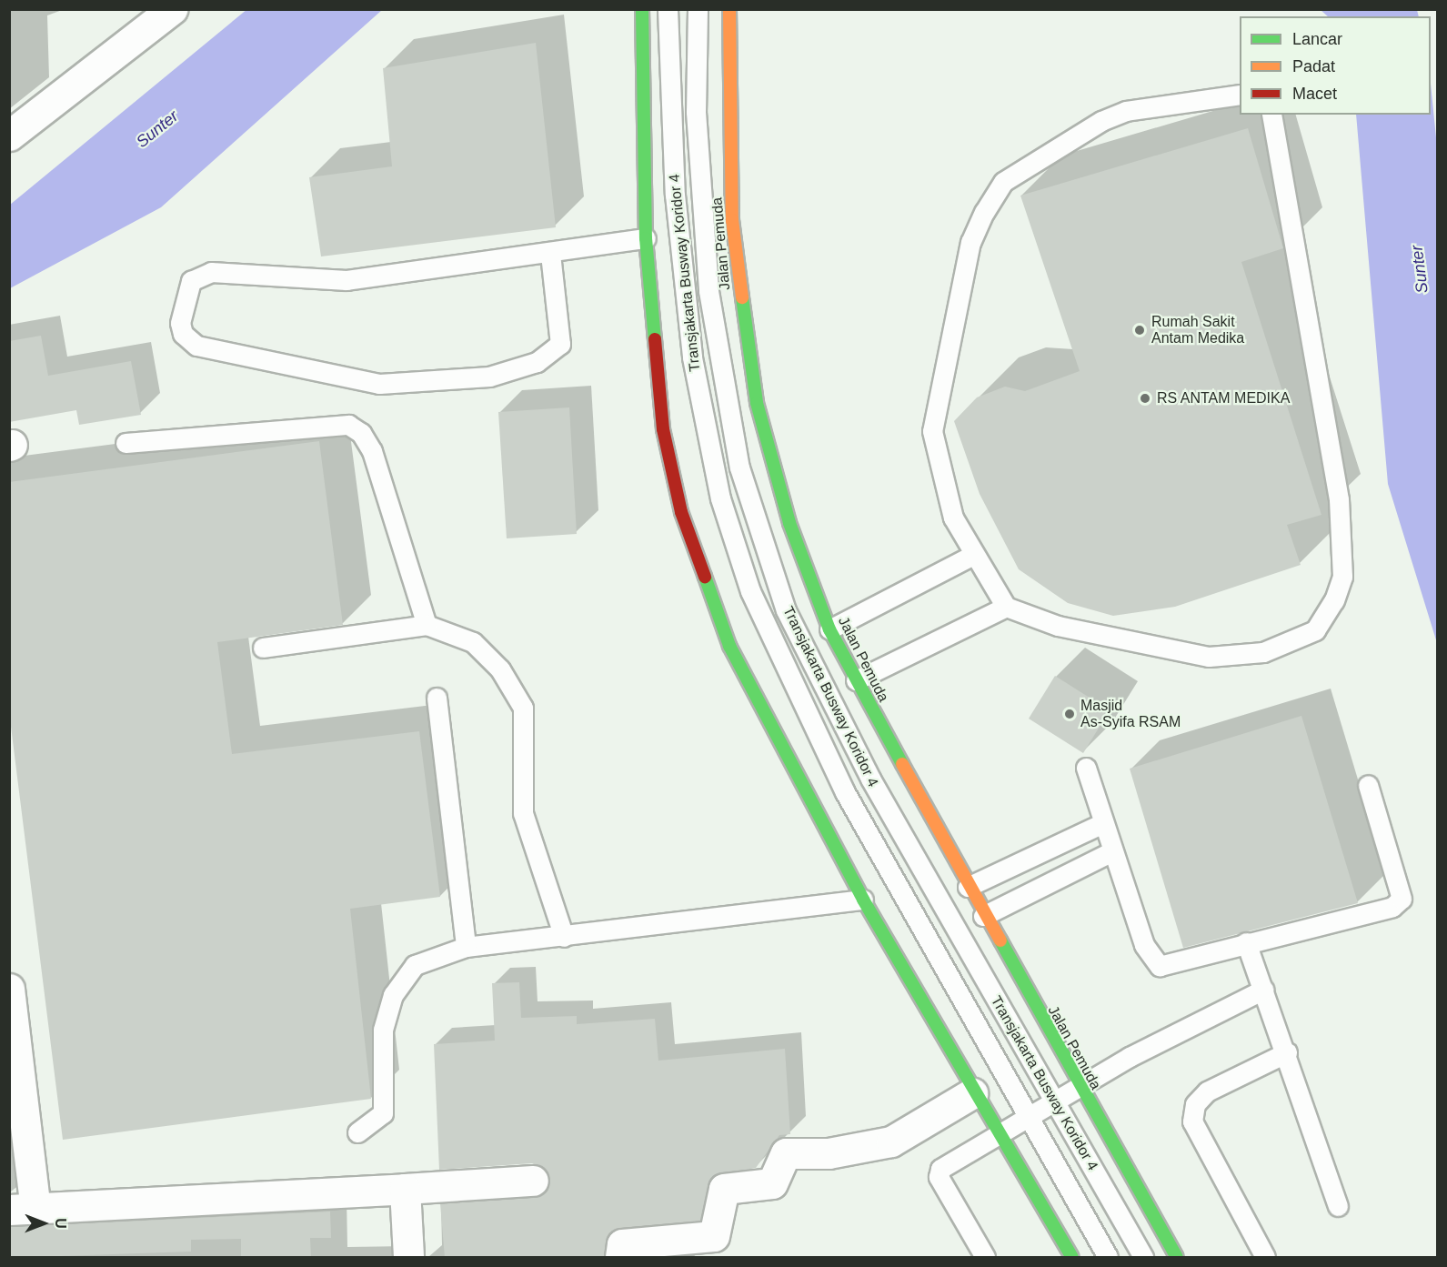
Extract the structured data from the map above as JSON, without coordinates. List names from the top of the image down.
{
  "streets": {
    "main road": ["Jalan Pemuda"],
    "lane": ["Transjakarta Busway Koridor 4"]
  },
  "water": ["Sunter"],
  "places": ["Rumah Sakit Antam Medika", "RS ANTAM MEDIKA", "Masjid As-Syifa RSAM"],
  "legend": ["Lancar", "Padat", "Macet"],
  "north": "right"
}
